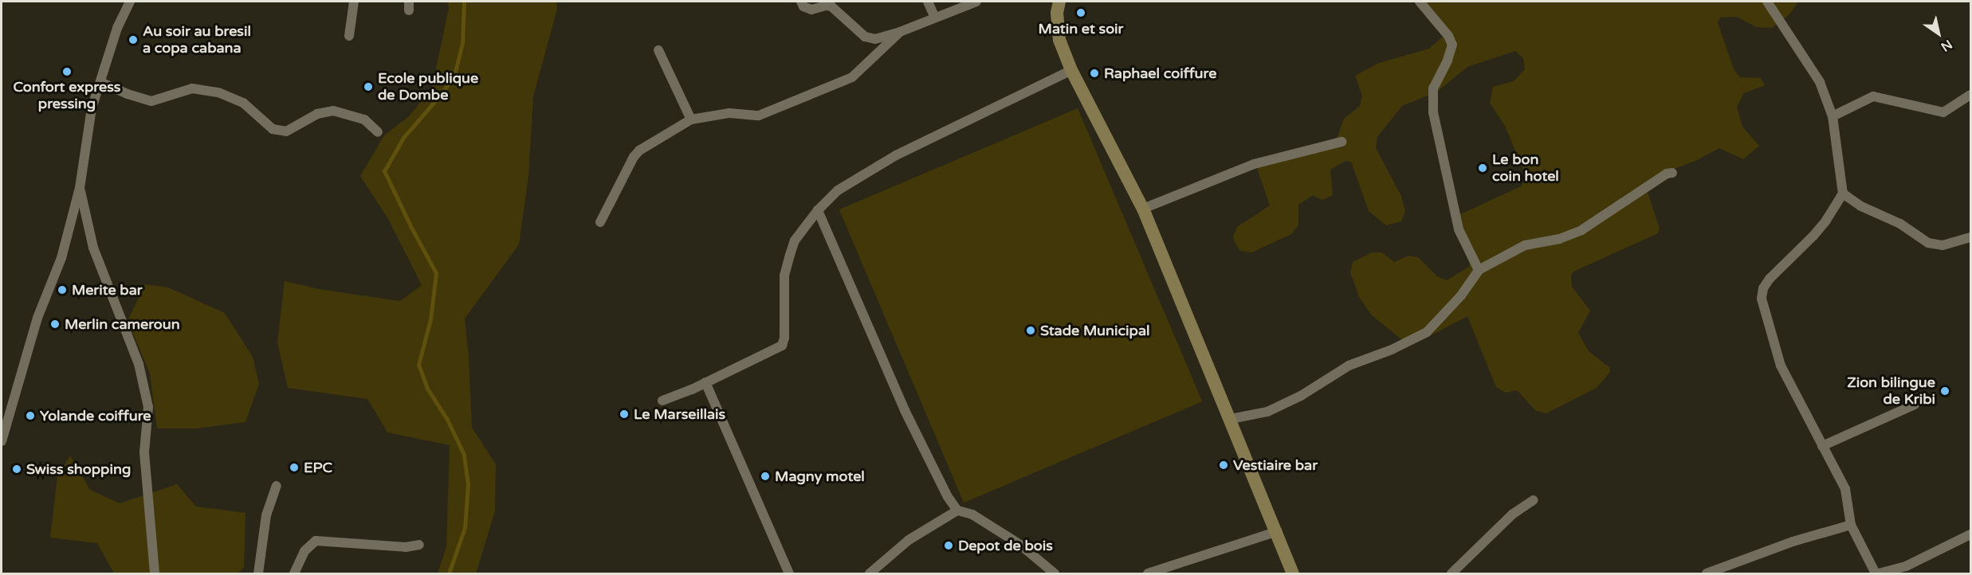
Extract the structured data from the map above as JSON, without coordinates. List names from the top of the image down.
{
  "places": [
    "Matin et soir",
    "Au soir au bresil a copa cabana",
    "Confort express pressing",
    "Raphael coiffure",
    "Ecole publique de Dombe",
    "Le bon coin hotel",
    "Merite bar",
    "Merlin cameroun",
    "Stade Municipal",
    "Zion bilingue de Kribi",
    "Le Marseillais",
    "Yolande coiffure",
    "Vestiaire bar",
    "EPC",
    "Swiss shopping",
    "Magny motel",
    "Depot de bois"
  ],
  "north": "bottom right"
}
